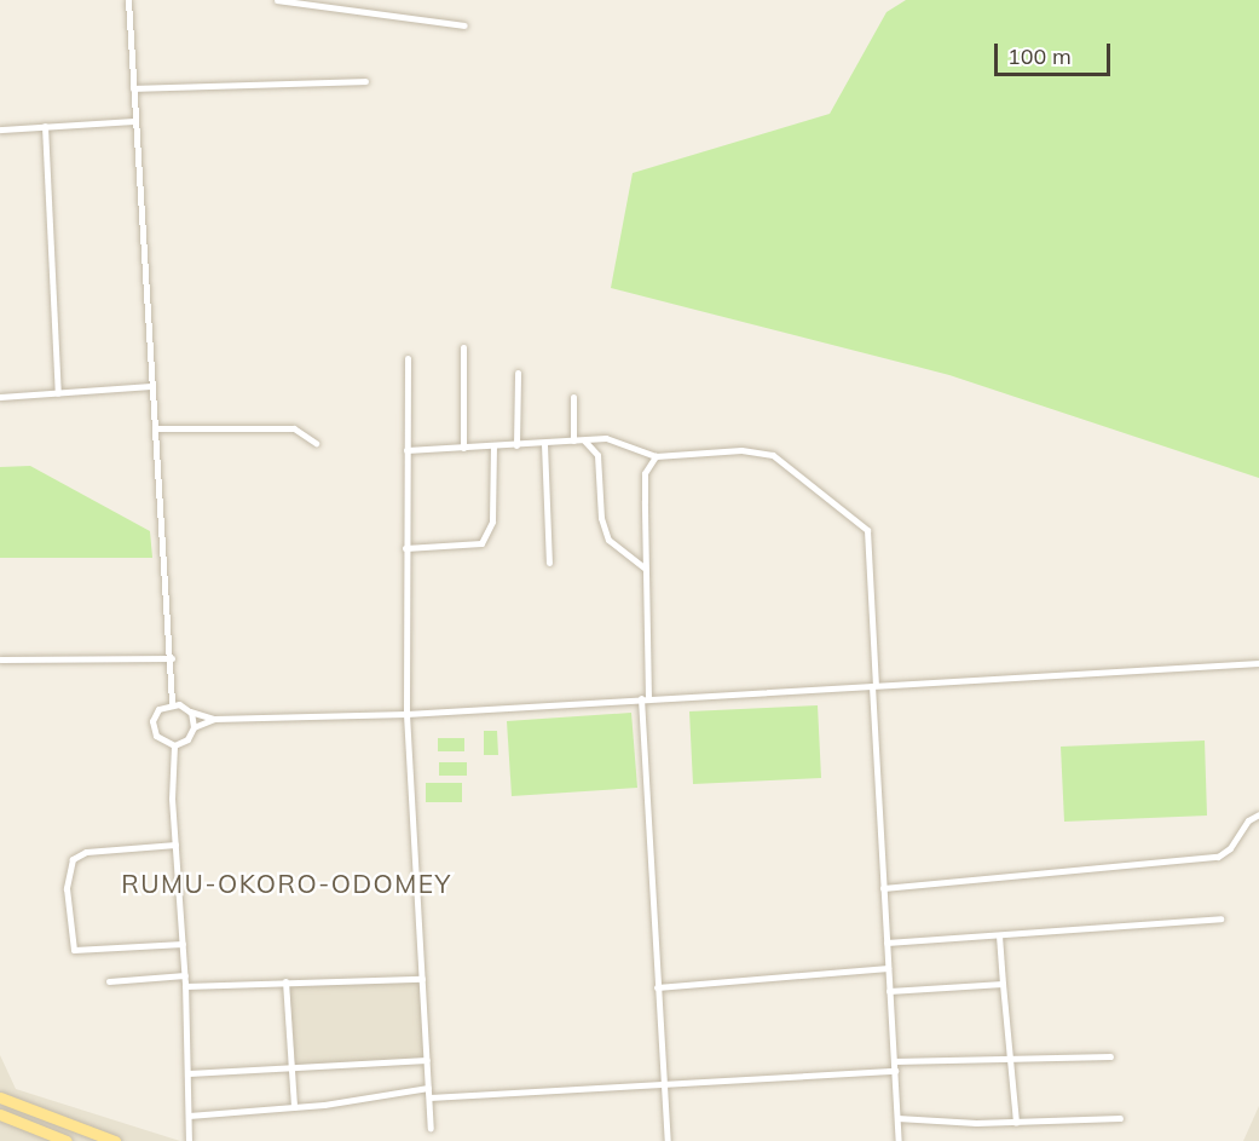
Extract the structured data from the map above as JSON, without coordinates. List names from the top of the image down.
{
  "districts": ["RUMU-OKORO-ODOMEY"],
  "scale_bar": "100 m"
}
